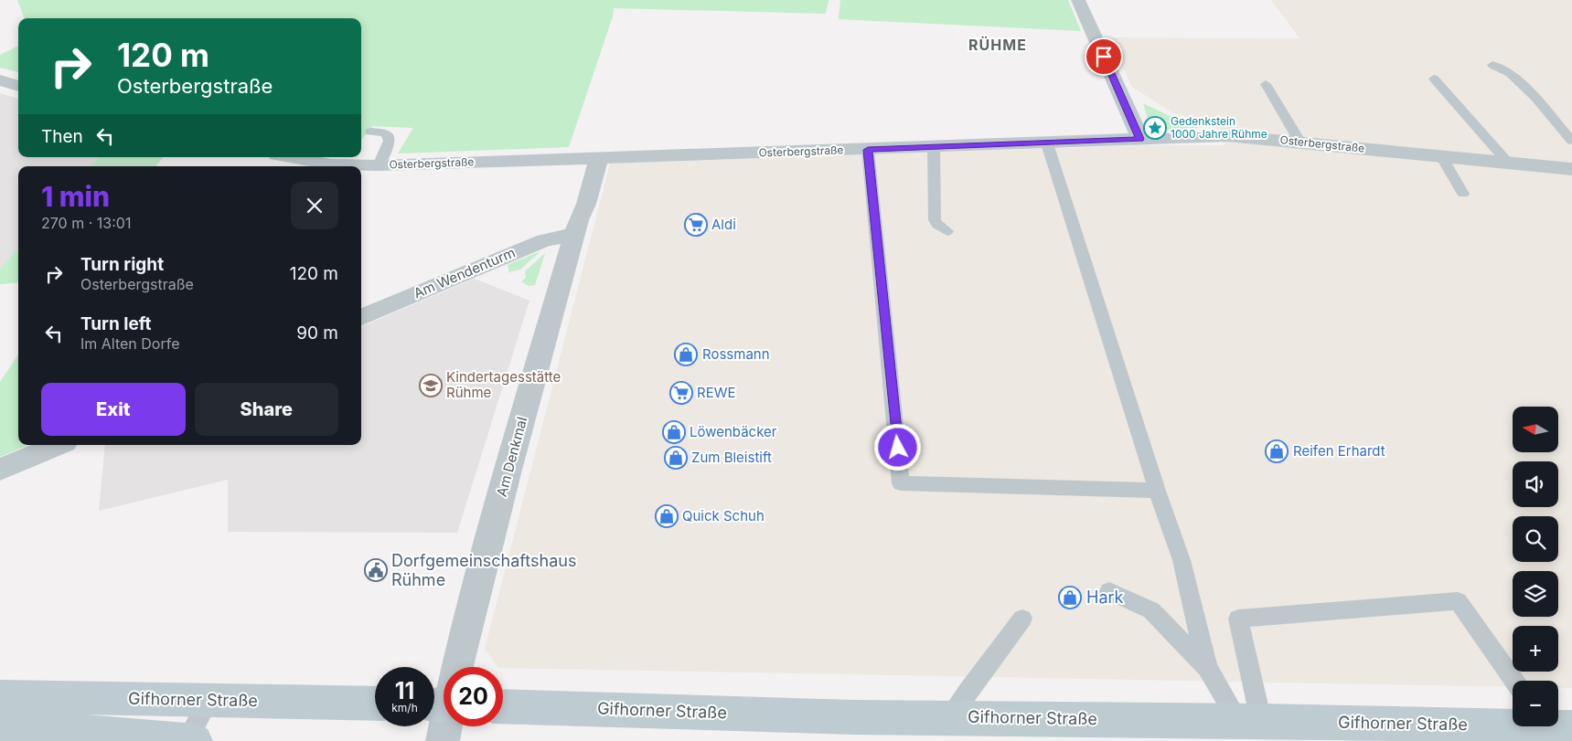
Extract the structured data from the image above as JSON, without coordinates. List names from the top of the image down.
{
  "streets": {
    "main road": ["Gifhorner Straße"],
    "street": ["Osterbergstraße", "Am Wendenturm", "Am Denkmal"]
  },
  "crossings": [
    ["Osterbergstraße", "Am Denkmal"],
    ["Am Wendenturm", "Am Denkmal"]
  ],
  "districts": ["RÜHME"],
  "places": {
    "place": ["Gedenkstein 1000 Jahre Rühme"],
    "supermarket": ["Aldi", "REWE"],
    "shop": [
      "Rossmann",
      "Löwenbäcker",
      "Reifen Erhardt",
      "Zum Bleistift",
      "Quick Schuh",
      "Hark"
    ],
    "school or university": ["Kindertagesstätte Rühme"],
    "public building": ["Dorfgemeinschaftshaus Rühme"]
  },
  "north": "left",
  "page": {
    "turn": ["120 m", "Osterbergstraße"],
    "then": "Then",
    "heading": ["1 min", "270 m · 13:01"],
    "list": [
      {
        "name": "Turn right",
        "note": "Osterbergstraße",
        "value": "120 m"
      },
      {
        "name": "Turn left",
        "note": "Im Alten Dorfe",
        "value": "90 m"
      }
    ],
    "buttons": ["Exit", "Share"],
    "map_buttons": ["+", "−"],
    "speed": "11 km/h",
    "limit": "20"
  }
}
